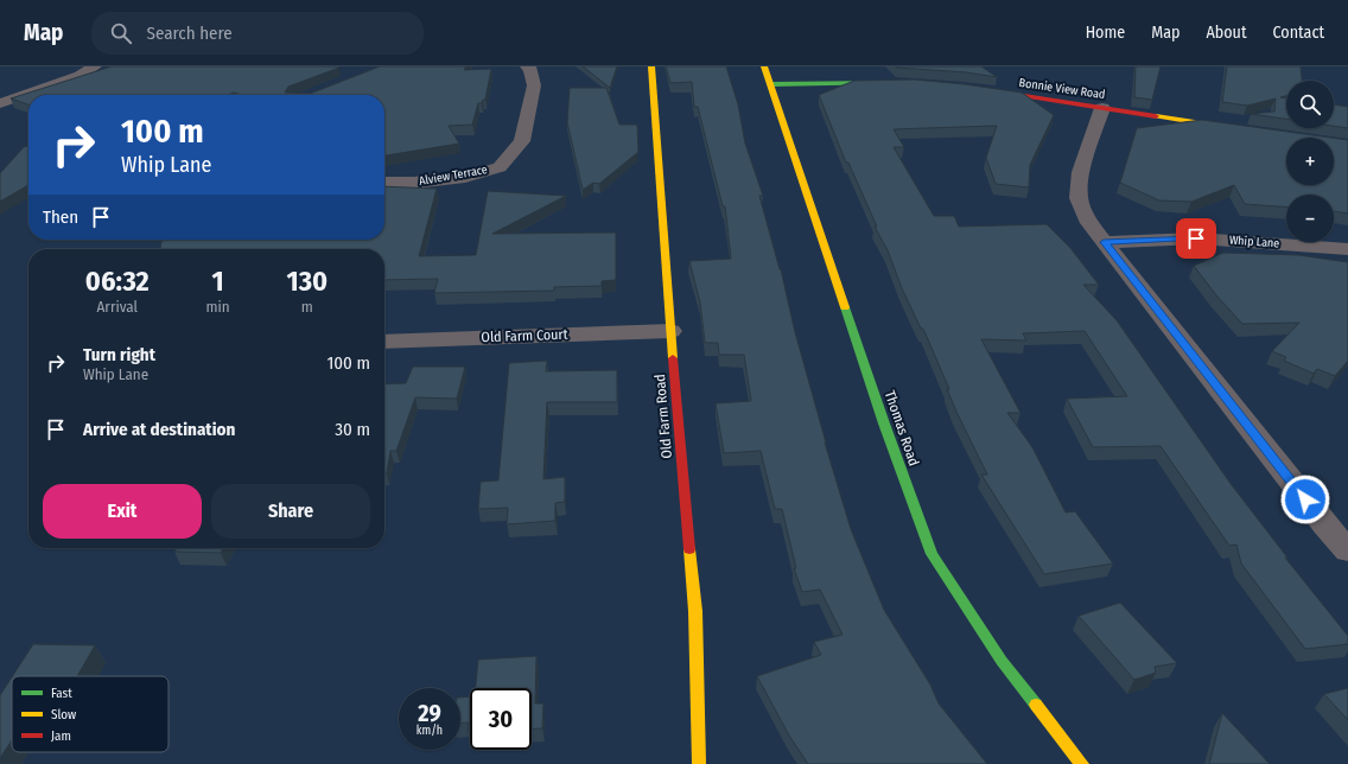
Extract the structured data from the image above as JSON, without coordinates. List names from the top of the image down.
{
  "streets": {
    "street": [
      "Bonnie View Road",
      "Alview Terrace",
      "Whip Lane",
      "Old Farm Court",
      "Old Farm Road",
      "Thomas Road"
    ]
  },
  "crossings": [
    ["Old Farm Court", "Old Farm Road"]
  ],
  "legend": ["Fast", "Slow", "Jam"],
  "page": {
    "header": "Map",
    "search": "Search here",
    "nav": [
      "Home",
      "Map",
      "About",
      "Contact"
    ],
    "map_buttons": ["+", "−"],
    "turn": ["100 m", "Whip Lane"],
    "then": "Then",
    "eta": [
      "06:32",
      "Arrival",
      "1",
      "min",
      "130",
      "m"
    ],
    "list": [
      {
        "name": "Turn right",
        "note": "Whip Lane",
        "value": "100 m"
      },
      {
        "name": "Arrive at destination",
        "value": "30 m"
      }
    ],
    "buttons": ["Exit", "Share"],
    "speed": "29 km/h",
    "limit": "30"
  }
}
